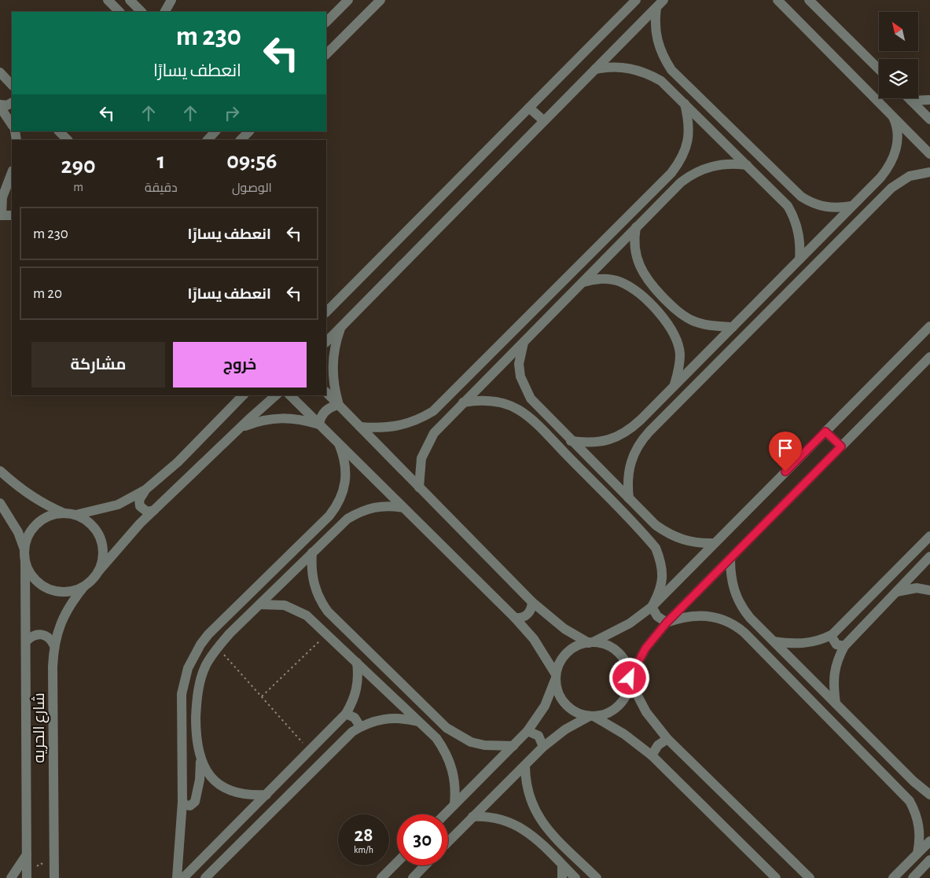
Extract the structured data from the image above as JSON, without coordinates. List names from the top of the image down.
{
  "streets": {
    "street": ["شارع الحريه"]
  },
  "north": "top left",
  "page": {
    "turn": ["230 m", "انعطف يسارًا"],
    "eta": [
      "09:56",
      "الوصول",
      "1",
      "دقيقة",
      "290",
      "m"
    ],
    "list": [
      {
        "name": "انعطف يسارًا",
        "value": "230 m"
      },
      {
        "name": "انعطف يسارًا",
        "value": "20 m"
      }
    ],
    "buttons": ["خروج", "مشاركة"],
    "speed": "28 km/h",
    "limit": "30"
  }
}
